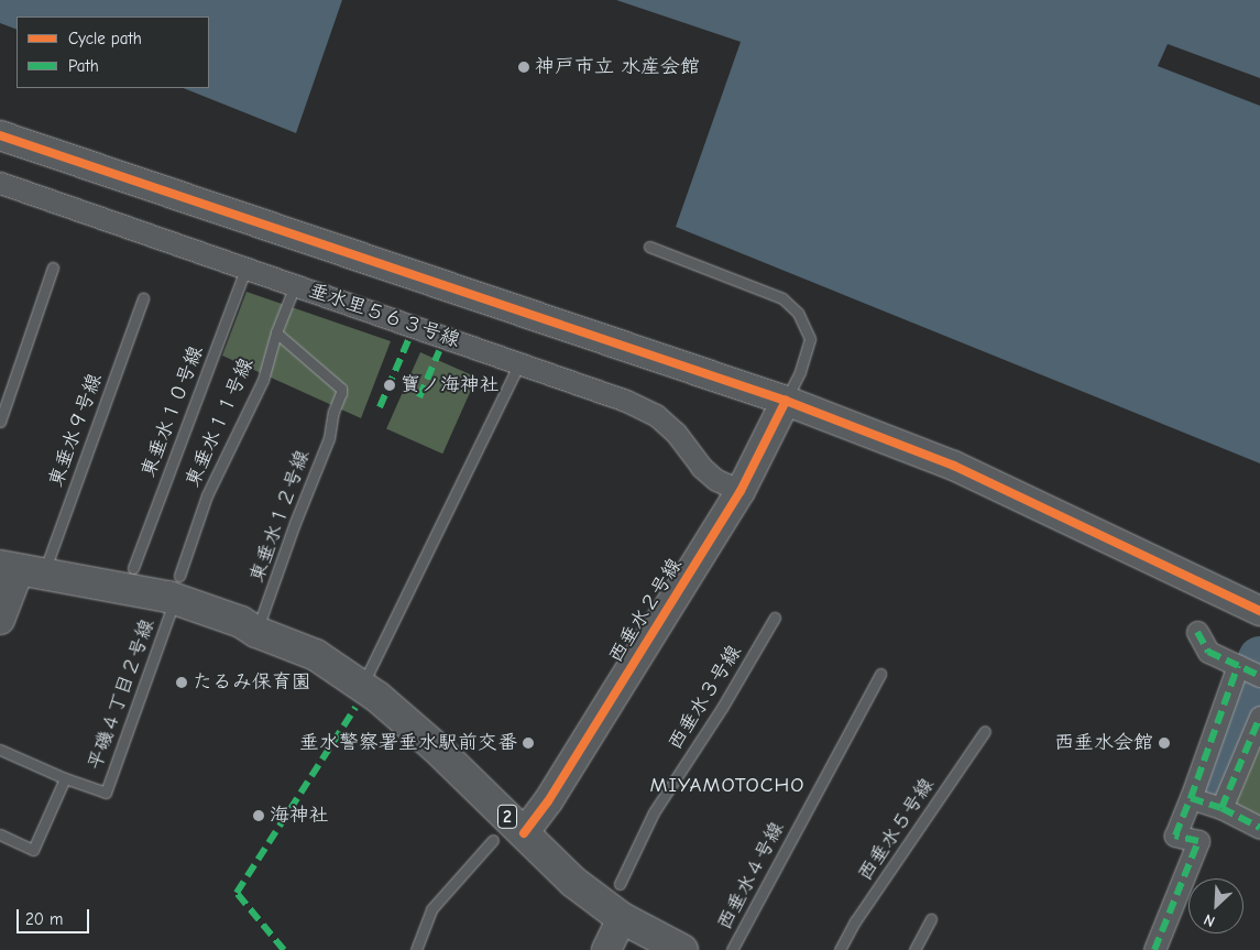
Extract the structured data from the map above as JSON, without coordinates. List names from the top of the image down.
{
  "streets": {
    "highway": ["2"],
    "street": ["垂水里５６３号線", "西垂水２号線"],
    "lane": [
      "東垂水１０号線",
      "東垂水１１号線",
      "東垂水９号線",
      "東垂水１２号線",
      "平磯４丁目２号線",
      "西垂水３号線",
      "西垂水５号線",
      "西垂水４号線"
    ]
  },
  "crossings": [
    ["垂水里５６３号線", "東垂水１０号線"],
    ["垂水里５６３号線", "東垂水１１号線"],
    ["垂水里５６３号線", "西垂水２号線"],
    ["東垂水１１号線", "東垂水１２号線"],
    ["東垂水１１号線", "平磯４丁目２号線"],
    ["東垂水１１号線", "2"],
    ["東垂水９号線", "2"],
    ["東垂水１２号線", "2"],
    ["西垂水２号線", "2"],
    ["平磯４丁目２号線", "2"]
  ],
  "districts": ["MIYAMOTOCHO"],
  "places": [
    "神戸市立 水産会館",
    "寶ノ海神社",
    "たるみ保育園",
    "垂水警察署垂水駅前交番",
    "西垂水会館",
    "海神社"
  ],
  "legend": ["Cycle path", "Path"],
  "scale_bar": "20 m",
  "north": "bottom left"
}
